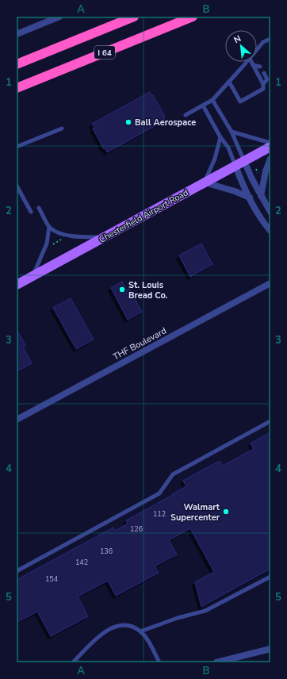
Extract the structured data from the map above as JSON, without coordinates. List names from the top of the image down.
{
  "streets": {
    "highway": ["I 64"],
    "main road": ["Chesterfield Airport Road"],
    "street": ["THF Boulevard"]
  },
  "places": ["Ball Aerospace", "St. Louis Bread Co.", "Walmart Supercenter"],
  "house_numbers": [
    "112",
    "126",
    "136",
    "142",
    "154"
  ],
  "north": "top left",
  "grid": {
    "columns": ["A", "B"],
    "rows": [
      "1",
      "2",
      "3",
      "4",
      "5"
    ]
  }
}
